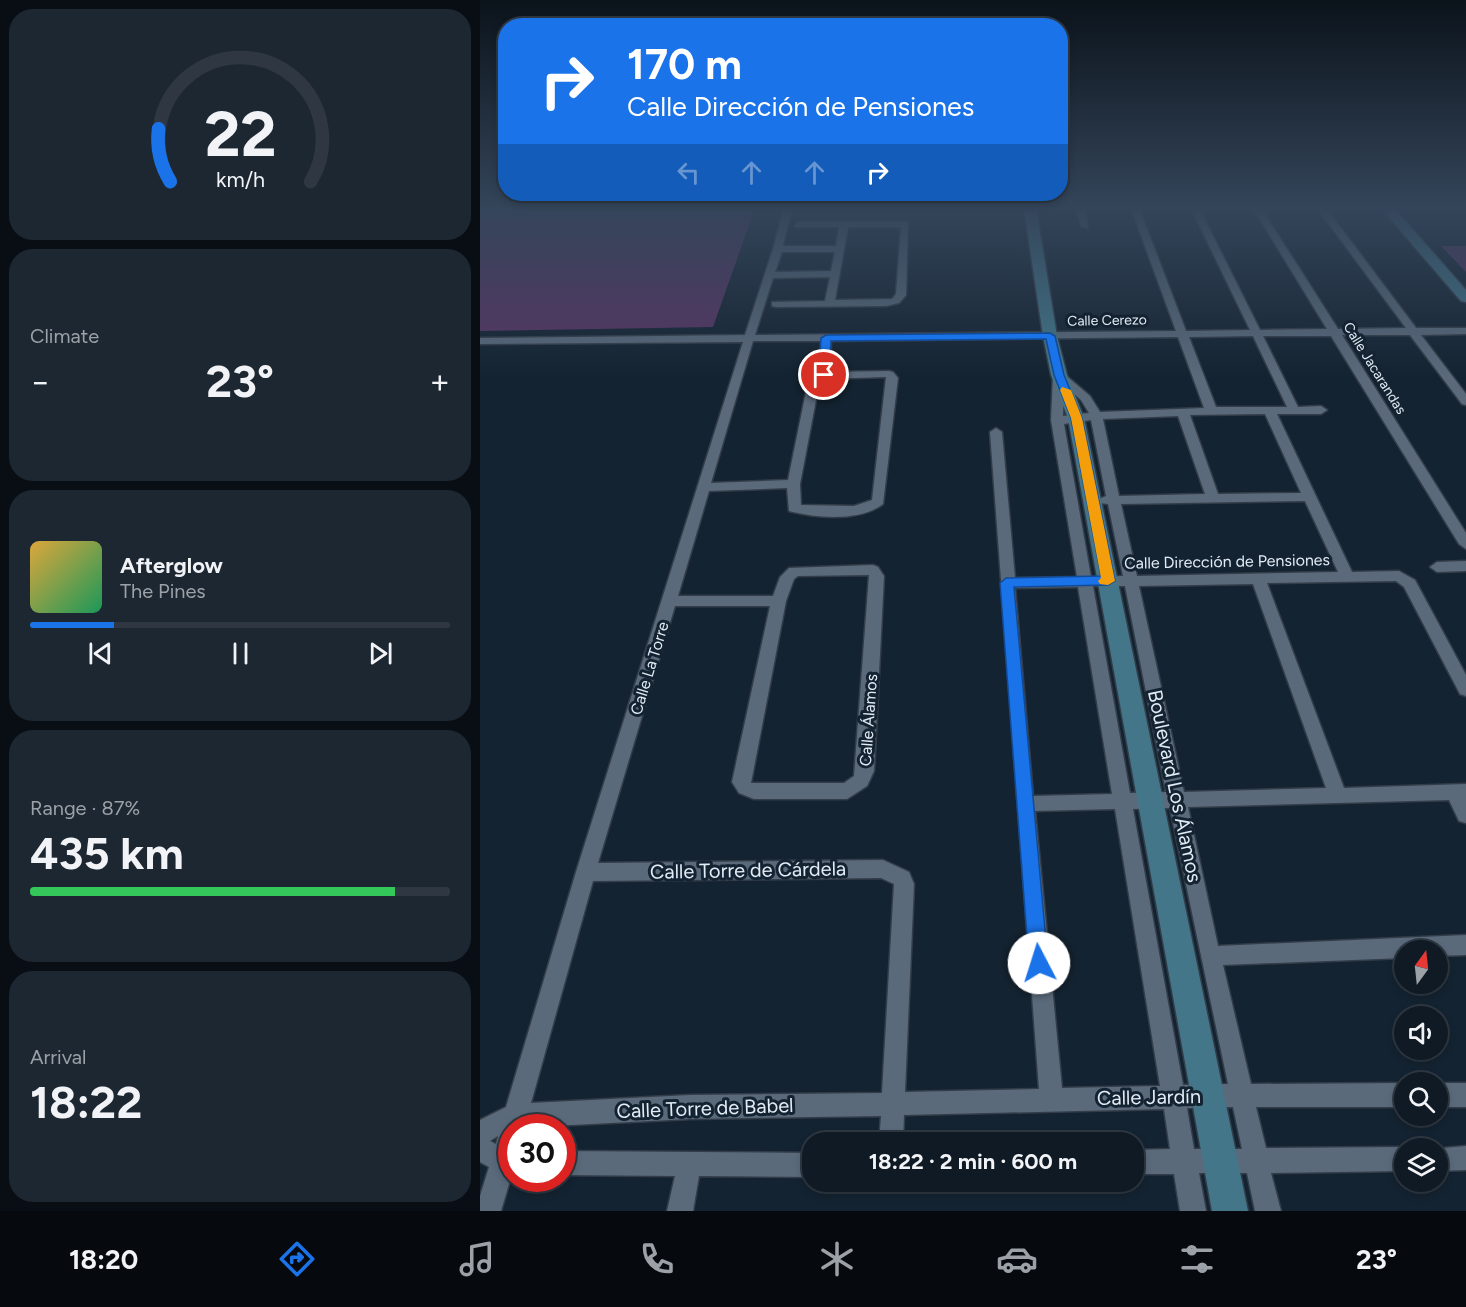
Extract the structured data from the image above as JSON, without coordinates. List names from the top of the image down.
{
  "streets": {
    "street": [
      "Calle Cerezo",
      "Calle Jacarandas",
      "Calle Dirección de Pensiones",
      "Calle La Torre",
      "Calle Álamos",
      "Boulevard Los Álamos",
      "Calle Torre de Cárdela",
      "Calle Jardín",
      "Calle Torre de Babel"
    ]
  },
  "crossings": [
    ["Calle Cerezo", "Calle Jacarandas"],
    ["Calle Cerezo", "Calle La Torre"],
    ["Calle Cerezo", "Boulevard Los Álamos"],
    ["Calle Dirección de Pensiones", "Boulevard Los Álamos"],
    ["Calle La Torre", "Calle Torre de Cárdela"],
    ["Boulevard Los Álamos", "Calle Jardín"],
    ["Calle Torre de Cárdela", "Calle Jardín"],
    ["Calle Torre de Cárdela", "Calle Torre de Babel"],
    ["Calle Jardín", "Calle Torre de Babel"]
  ],
  "north": "top",
  "page": {
    "turn": ["170 m", "Calle Dirección de Pensiones"],
    "tile": [
      "Climate",
      ["Range · 87%", "435 km"],
      ["Arrival", "18:22"]
    ],
    "heat": ["−", "23°", "+"],
    "song": ["Afterglow", "The Pines"],
    "limit": "30",
    "trip": "18:22 · 2 min · 600 m",
    "tabs": ["18:20", "23°"],
    "gauge": ["22", "km/h"]
  }
}
